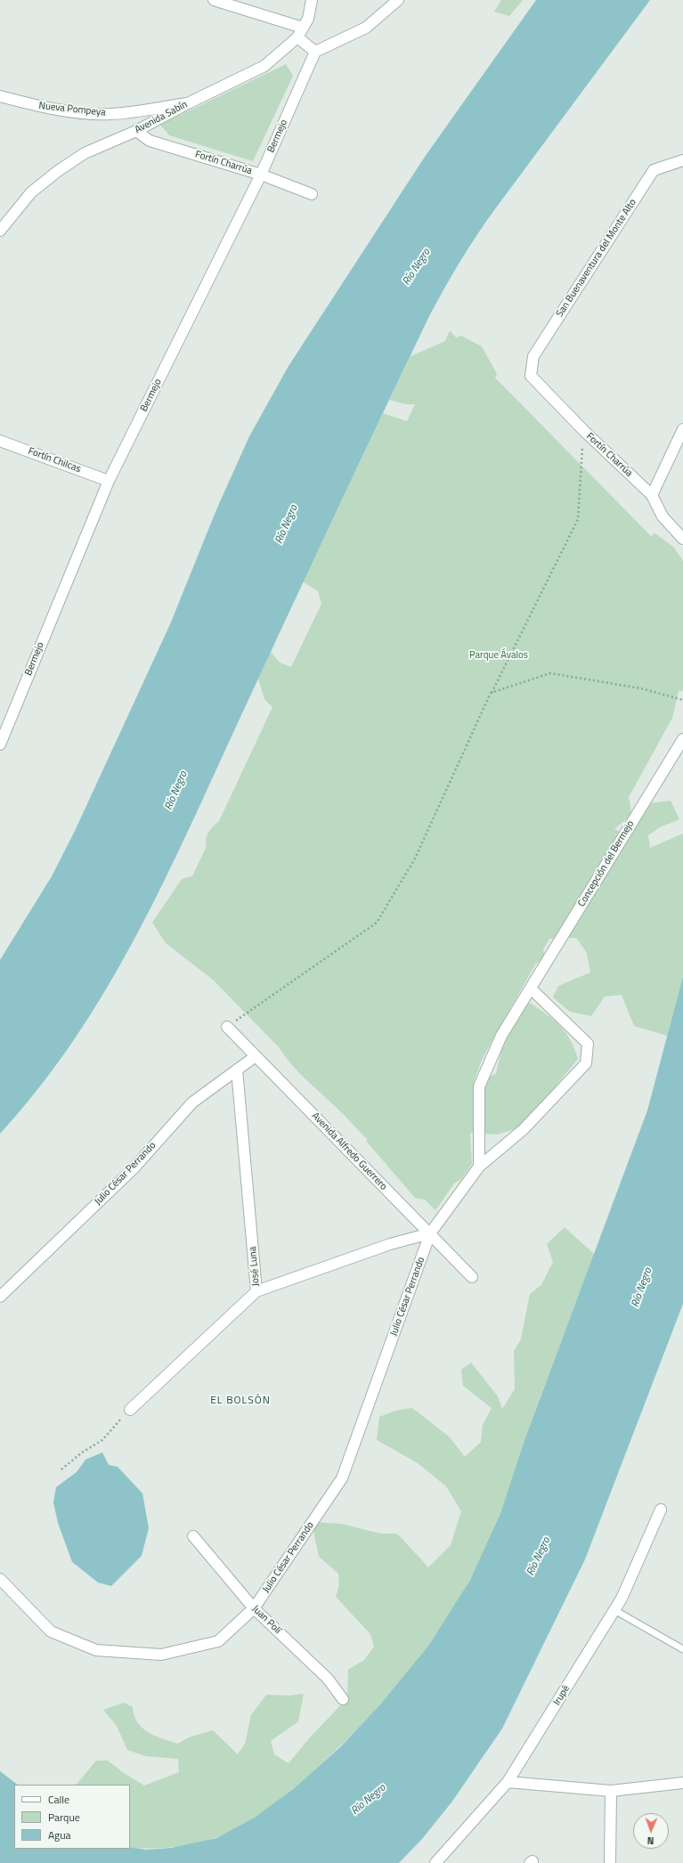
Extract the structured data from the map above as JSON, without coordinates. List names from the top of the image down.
{
  "streets": {
    "street": [
      "Nueva Pompeya",
      "Avenida Sabín",
      "Bermejo",
      "Fortín Charrúa",
      "San Buenaventura del Monte Alto",
      "Fortín Chilcas",
      "Concepción del Bermejo",
      "Avenida Alfredo Guerrero",
      "Julio César Perrando",
      "José Luna",
      "Juan Polí",
      "Irupé"
    ]
  },
  "crossings": [
    ["Nueva Pompeya", "Avenida Sabín"],
    ["Avenida Sabín", "Fortín Charrúa"],
    ["Bermejo", "Fortín Charrúa"],
    ["Bermejo", "Fortín Chilcas"],
    ["Fortín Charrúa", "San Buenaventura del Monte Alto"],
    ["Avenida Alfredo Guerrero", "Julio César Perrando"],
    ["Julio César Perrando", "José Luna"],
    ["Julio César Perrando", "Juan Polí"]
  ],
  "districts": ["EL BOLSÓN"],
  "water": ["Río Negro"],
  "parks": ["Parque Ávalos"],
  "legend": ["Calle", "Parque", "Agua"],
  "north": "bottom"
}
